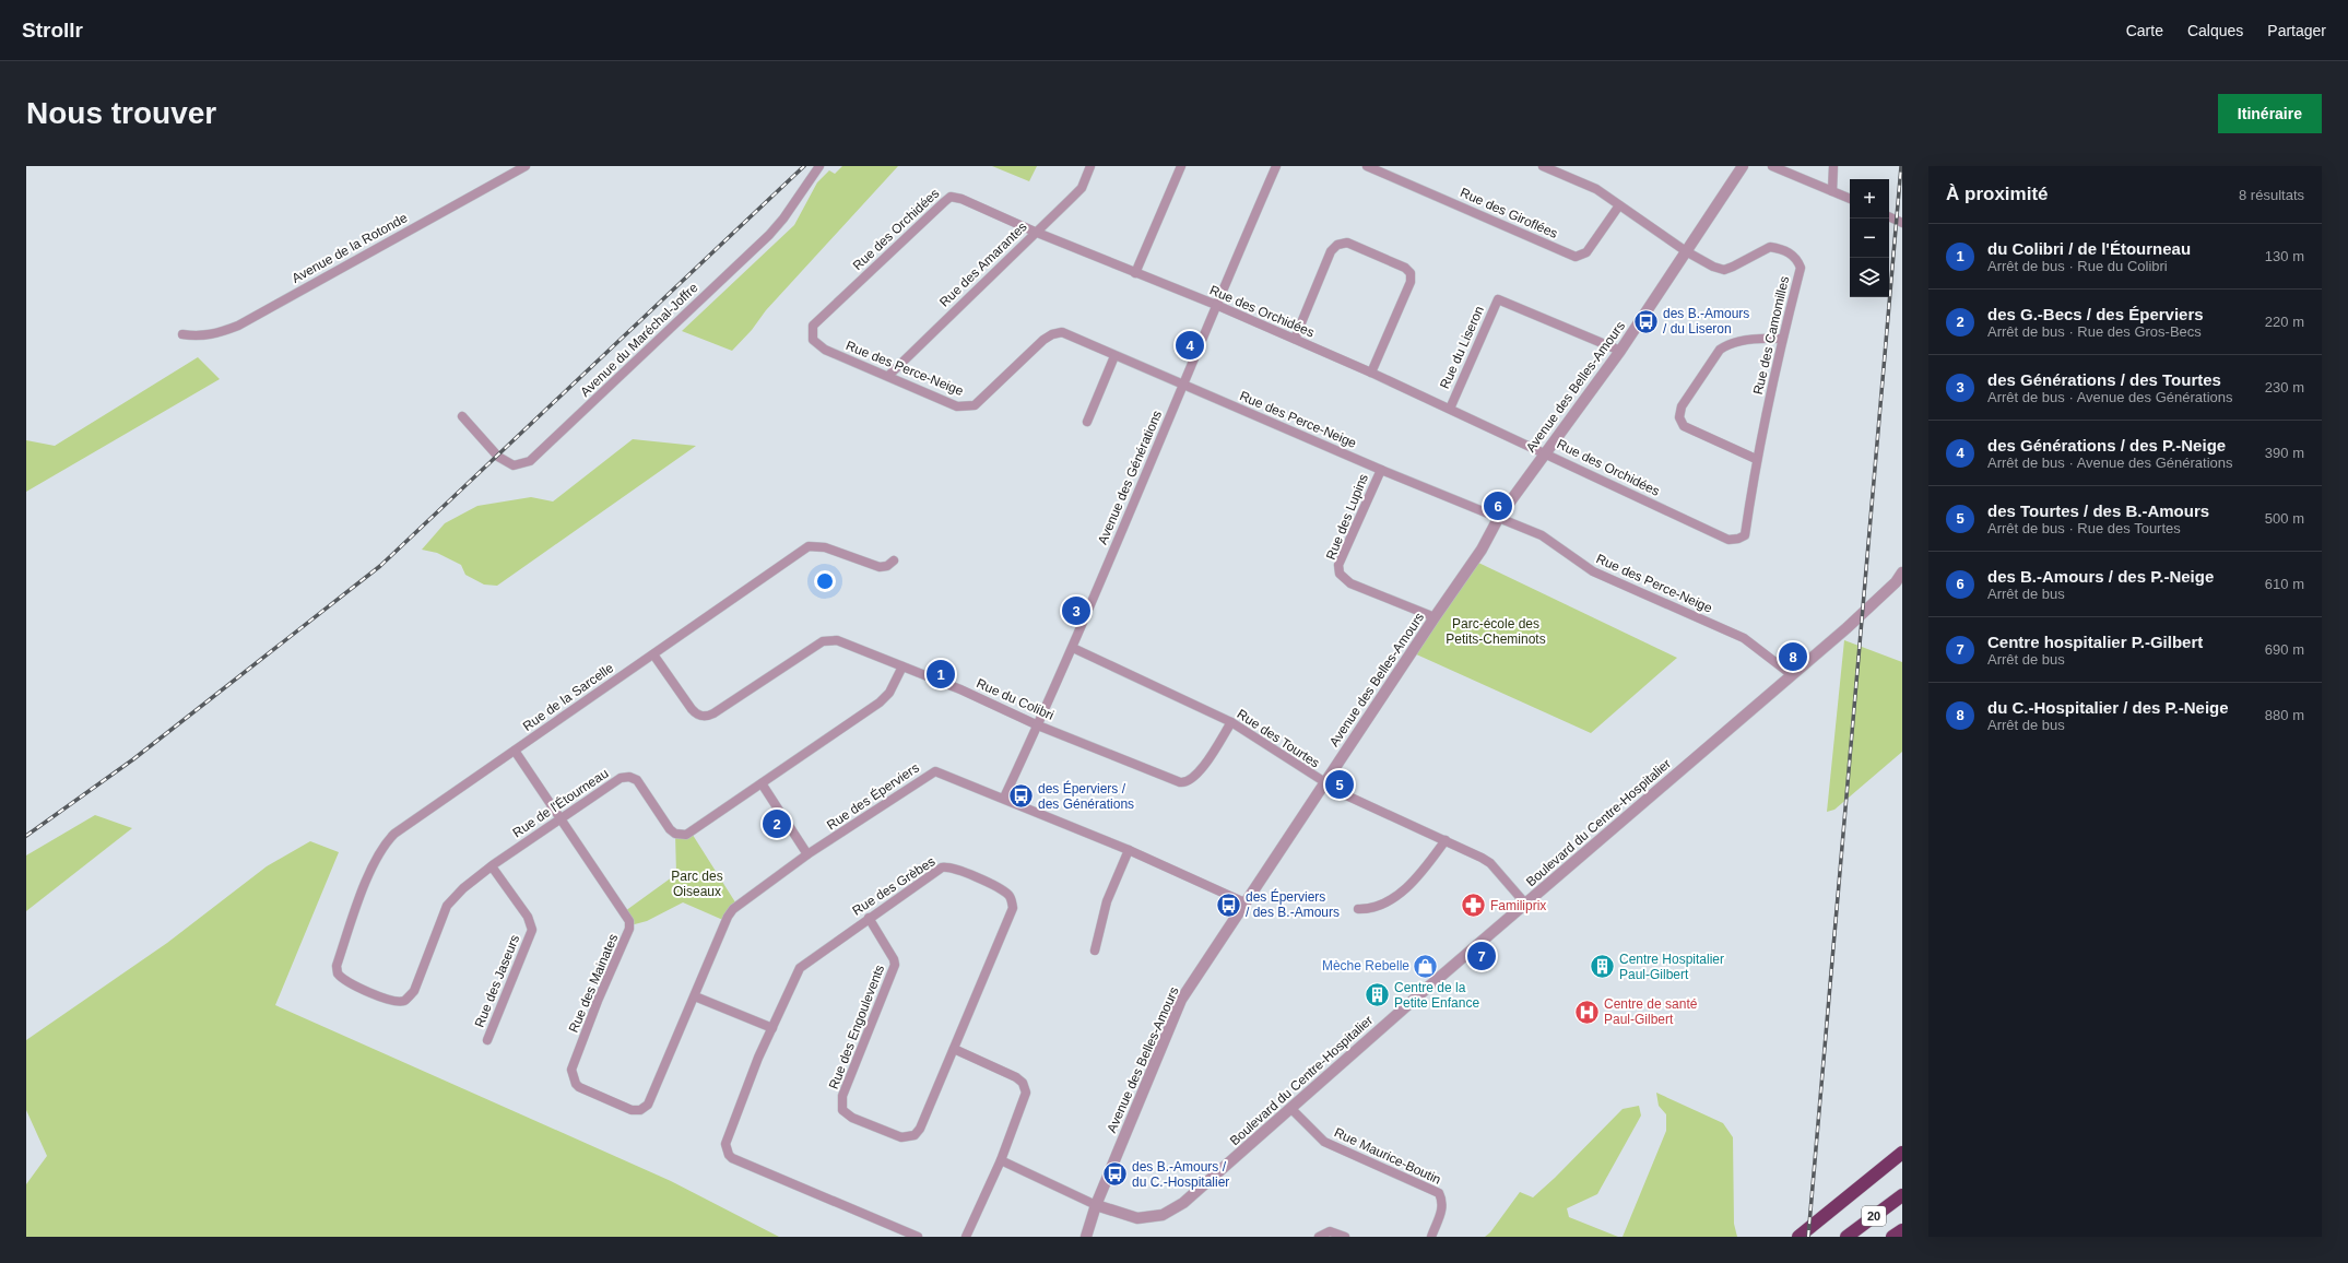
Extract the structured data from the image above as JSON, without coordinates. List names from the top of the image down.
{
  "streets": {
    "highway": ["20"],
    "street": [
      "Rue des Giroflées",
      "Rue des Orchidées",
      "Avenue de la Rotonde",
      "Rue des Amarantes",
      "Rue des Camomilles",
      "Avenue du Maréchal-Joffre",
      "Rue du Liseron",
      "Rue des Perce-Neige",
      "Avenue des Belles-Amours",
      "Avenue des Générations",
      "Rue des Lupins",
      "Rue de la Sarcelle",
      "Rue du Colibri",
      "Rue des Tourtes",
      "Rue des Éperviers",
      "Rue de l'Étourneau",
      "Boulevard du Centre-Hospitalier",
      "Rue des Grèbes",
      "Rue des Jaseurs",
      "Rue des Mainates",
      "Rue des Engoulevents",
      "Rue Maurice-Boutin"
    ]
  },
  "crossings": [
    ["Rue des Giroflées", "Rue des Camomilles"],
    ["Rue des Orchidées", "Rue des Amarantes"],
    ["Rue des Orchidées", "Rue des Camomilles"],
    ["Rue des Orchidées", "Rue du Liseron"],
    ["Rue des Orchidées", "Rue des Perce-Neige"],
    ["Rue des Orchidées", "Avenue des Belles-Amours"],
    ["Rue des Orchidées", "Avenue des Générations"],
    ["Rue des Amarantes", "Rue des Perce-Neige"],
    ["Rue des Camomilles", "Avenue des Belles-Amours"],
    ["Rue du Liseron", "Avenue des Belles-Amours"],
    ["Rue des Perce-Neige", "Avenue des Belles-Amours"],
    ["Rue des Perce-Neige", "Avenue des Générations"],
    ["Rue des Perce-Neige", "Rue des Lupins"],
    ["Rue des Perce-Neige", "Boulevard du Centre-Hospitalier"],
    ["Avenue des Belles-Amours", "Rue des Lupins"],
    ["Avenue des Belles-Amours", "Rue des Tourtes"],
    ["Avenue des Belles-Amours", "Rue des Éperviers"],
    ["Avenue des Belles-Amours", "Boulevard du Centre-Hospitalier"],
    ["Avenue des Générations", "Rue du Colibri"],
    ["Avenue des Générations", "Rue des Tourtes"],
    ["Avenue des Générations", "Rue des Éperviers"],
    ["Rue de la Sarcelle", "Rue du Colibri"],
    ["Rue de la Sarcelle", "Rue de l'Étourneau"],
    ["Rue de la Sarcelle", "Rue des Mainates"],
    ["Rue du Colibri", "Rue des Tourtes"],
    ["Rue du Colibri", "Rue de l'Étourneau"],
    ["Rue des Tourtes", "Boulevard du Centre-Hospitalier"],
    ["Rue des Éperviers", "Rue des Mainates"],
    ["Rue de l'Étourneau", "Rue des Jaseurs"],
    ["Rue de l'Étourneau", "Rue des Mainates"],
    ["Boulevard du Centre-Hospitalier", "Rue Maurice-Boutin"],
    ["Rue des Grèbes", "Rue des Engoulevents"]
  ],
  "parks": ["Parc-école des Petits-Cheminots", "Parc des Oiseaux"],
  "places": {
    "bus stop": [
      "des B.-Amours / du Liseron",
      "des Éperviers / des Générations",
      "des Éperviers / des B.-Amours",
      "des B.-Amours / du C.-Hospitalier"
    ],
    "pharmacy": ["Familiprix"],
    "shop": ["Mèche Rebelle"],
    "building": ["Centre Hospitalier Paul-Gilbert", "Centre de la Petite Enfance"],
    "hospital": ["Centre de santé Paul-Gilbert"]
  },
  "page": {
    "header": "Strollr",
    "nav": ["Carte", "Calques", "Partager"],
    "buttons": "Itinéraire",
    "title": "Nous trouver",
    "heading": ["À proximité", "8 résultats"],
    "map_buttons": ["+", "−"],
    "list": [
      {
        "mark": "1",
        "name": "du Colibri / de l'Étourneau",
        "note": "Arrêt de bus · Rue du Colibri",
        "value": "130 m"
      },
      {
        "mark": "2",
        "name": "des G.-Becs / des Éperviers",
        "note": "Arrêt de bus · Rue des Gros-Becs",
        "value": "220 m"
      },
      {
        "mark": "3",
        "name": "des Générations / des Tourtes",
        "note": "Arrêt de bus · Avenue des Générations",
        "value": "230 m"
      },
      {
        "mark": "4",
        "name": "des Générations / des P.-Neige",
        "note": "Arrêt de bus · Avenue des Générations",
        "value": "390 m"
      },
      {
        "mark": "5",
        "name": "des Tourtes / des B.-Amours",
        "note": "Arrêt de bus · Rue des Tourtes",
        "value": "500 m"
      },
      {
        "mark": "6",
        "name": "des B.-Amours / des P.-Neige",
        "note": "Arrêt de bus",
        "value": "610 m"
      },
      {
        "mark": "7",
        "name": "Centre hospitalier P.-Gilbert",
        "note": "Arrêt de bus",
        "value": "690 m"
      },
      {
        "mark": "8",
        "name": "du C.-Hospitalier / des P.-Neige",
        "note": "Arrêt de bus",
        "value": "880 m"
      }
    ],
    "pins": [
      "4",
      "6",
      "3",
      "8",
      "1",
      "5",
      "2",
      "7"
    ]
  }
}
